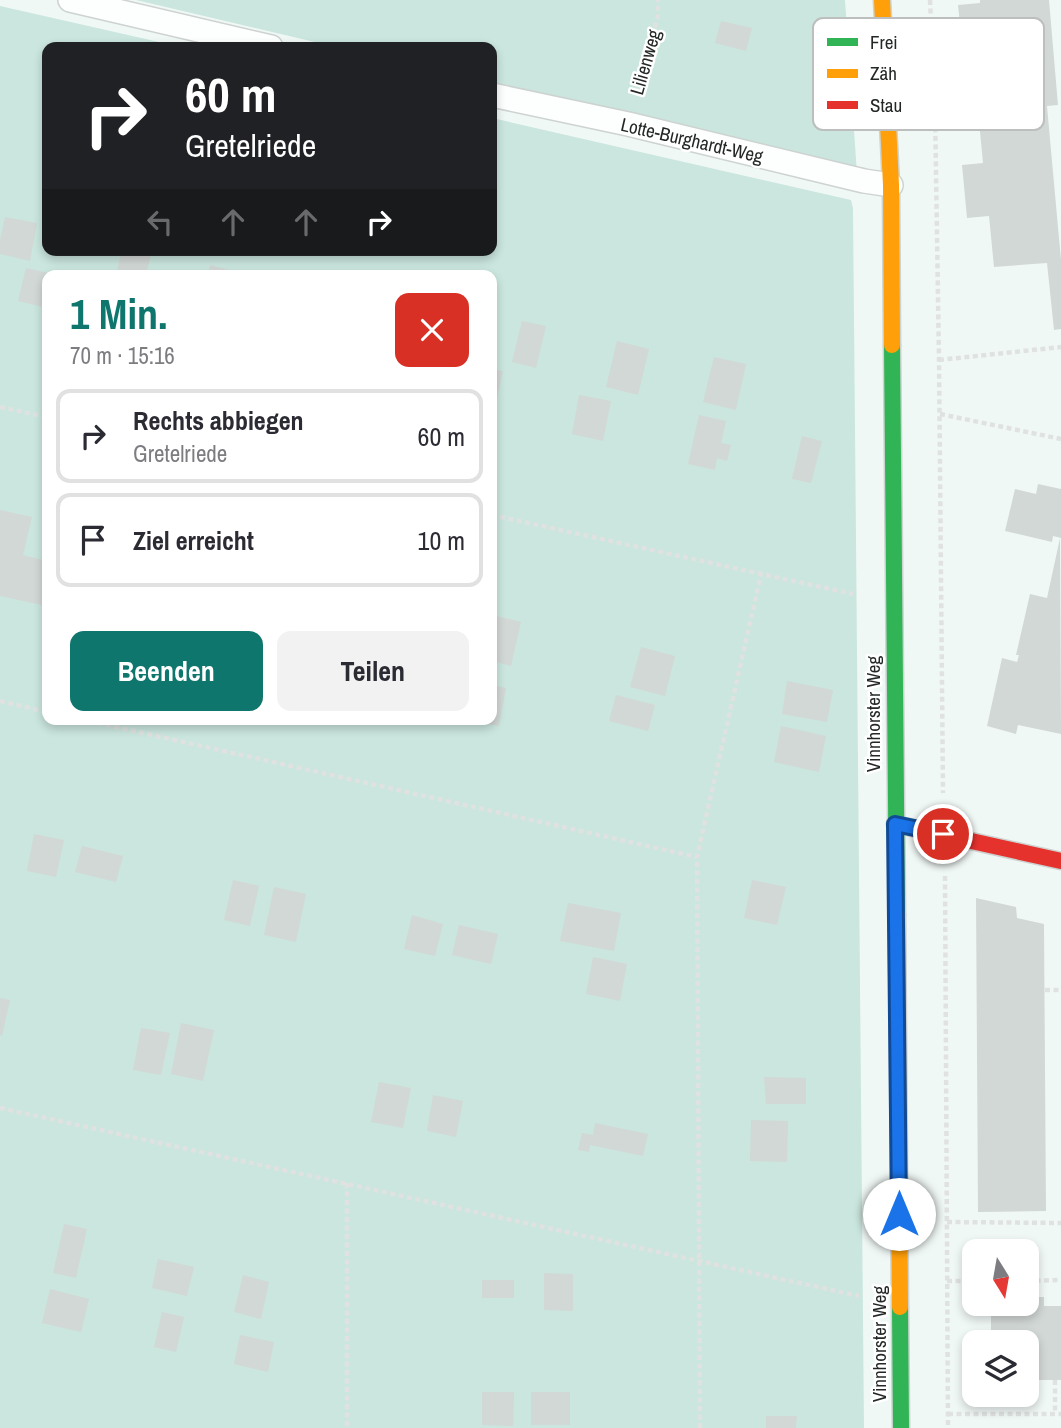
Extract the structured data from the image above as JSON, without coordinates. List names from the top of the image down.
{
  "streets": {
    "street": ["Vinnhorster Weg"],
    "lane": ["Lotte-Burghardt-Weg"],
    "path": ["Lilienweg"]
  },
  "crossings": [
    ["Lilienweg", "Lotte-Burghardt-Weg"],
    ["Lotte-Burghardt-Weg", "Vinnhorster Weg"]
  ],
  "legend": ["Frei", "Zäh", "Stau"],
  "north": "bottom",
  "page": {
    "turn": ["60 m", "Gretelriede"],
    "heading": ["1 Min.", "70 m · 15:16"],
    "list": [
      {
        "name": "Rechts abbiegen",
        "note": "Gretelriede",
        "value": "60 m"
      },
      {
        "name": "Ziel erreicht",
        "value": "10 m"
      }
    ],
    "buttons": ["Beenden", "Teilen"]
  }
}
